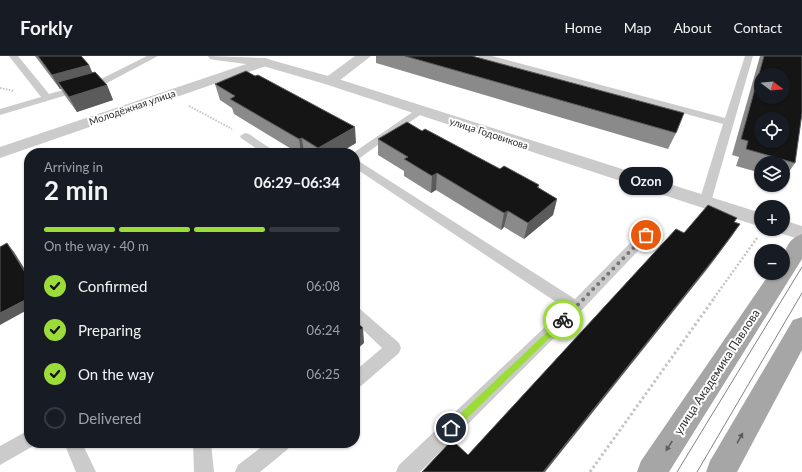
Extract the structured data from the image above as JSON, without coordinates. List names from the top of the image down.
{
  "streets": {
    "main road": ["улица Академика Павлова"],
    "street": ["Молодёжная улица", "улица Годовикова"]
  },
  "crossings": [
    ["Молодёжная улица", "улица Годовикова"]
  ],
  "places": ["Ozon"],
  "north": "right",
  "page": {
    "header": "Forkly",
    "nav": [
      "Home",
      "Map",
      "About",
      "Contact"
    ],
    "map_buttons": ["+", "−"],
    "heading": ["2 min", "Arriving in", "06:29–06:34"],
    "bubble": "Ozon",
    "bar": "On the way · 40 m",
    "list": [
      ["Confirmed", "06:08"],
      ["Preparing", "06:24"],
      ["On the way", "06:25"],
      "Delivered"
    ]
  }
}
